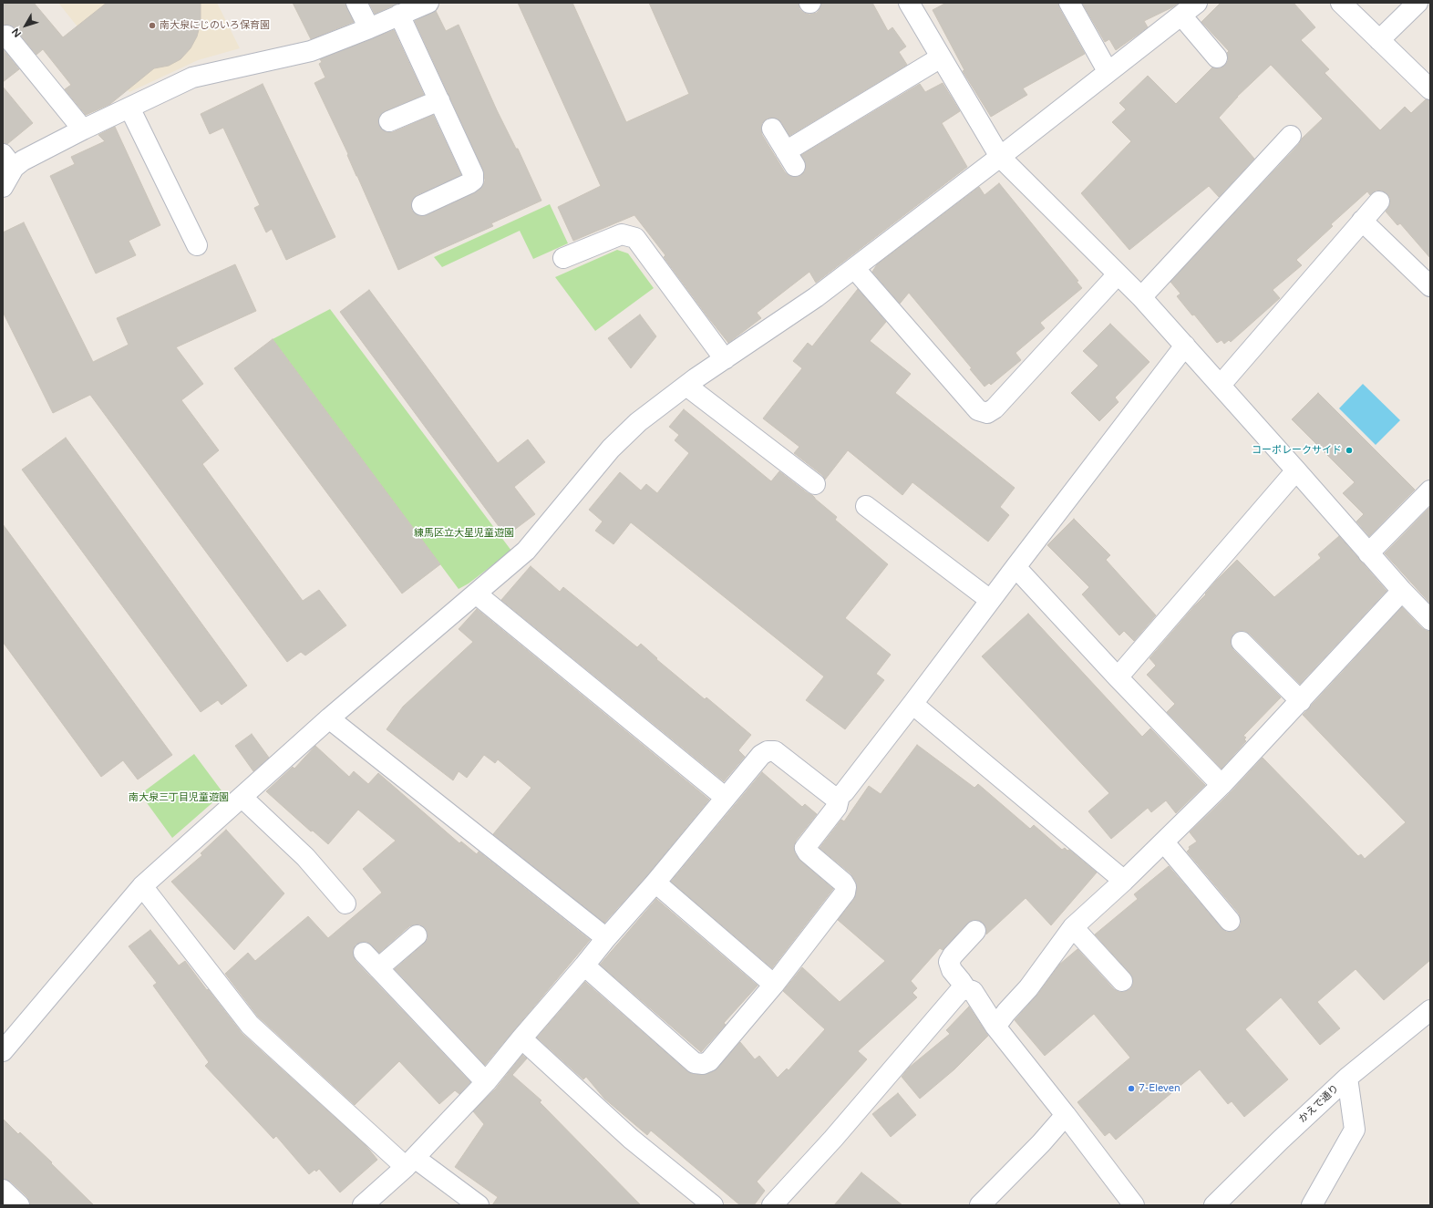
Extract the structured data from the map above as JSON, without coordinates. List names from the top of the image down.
{
  "streets": {
    "street": ["かえで通り"]
  },
  "parks": ["練馬区立大星児童遊園", "南大泉三丁目児童遊園"],
  "places": ["南大泉にじのいろ保育園", "コーポレークサイド", "7-Eleven"],
  "north": "bottom left"
}
